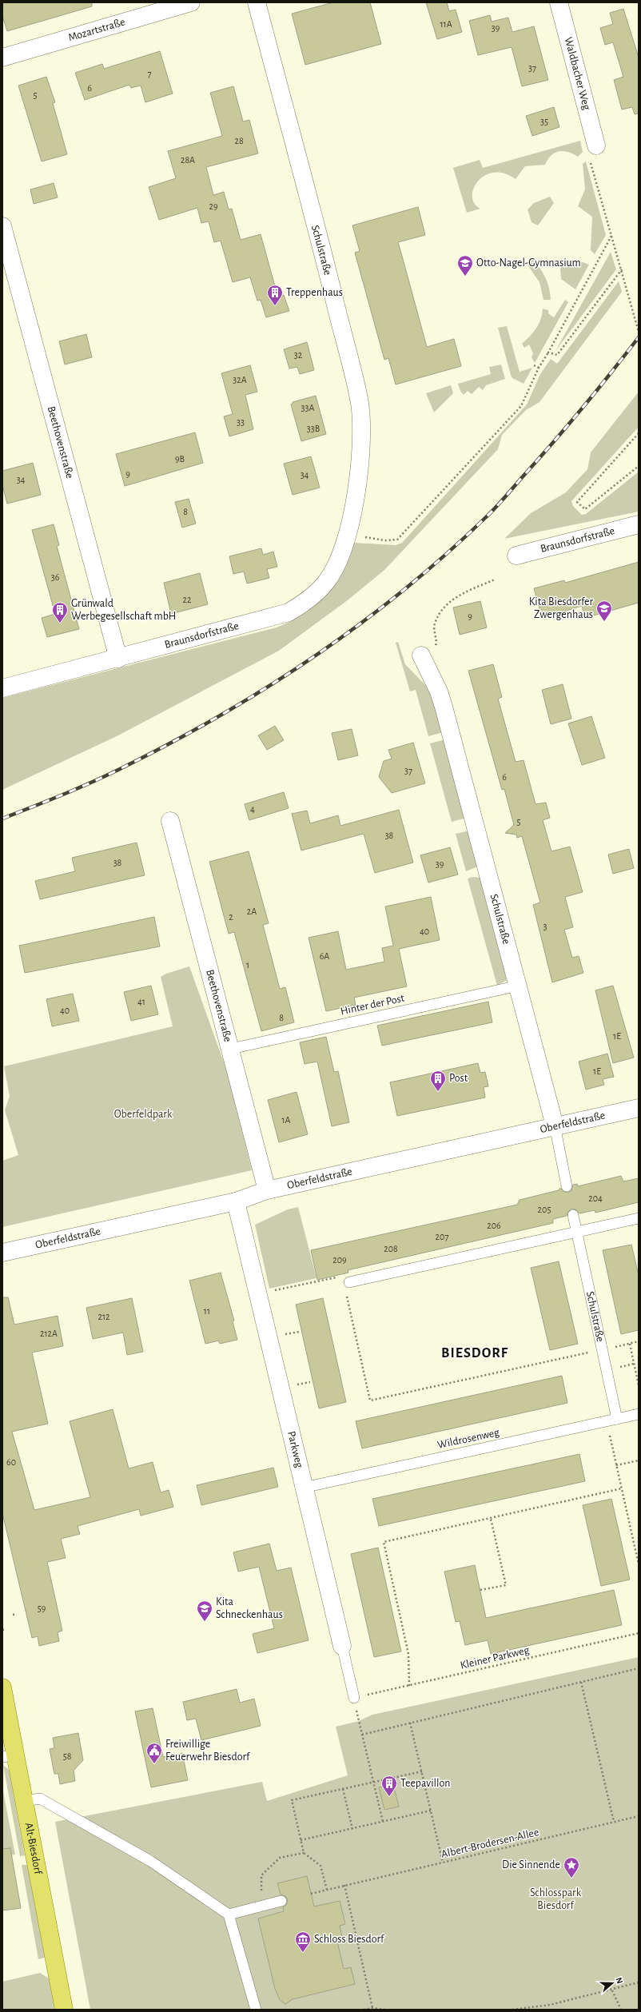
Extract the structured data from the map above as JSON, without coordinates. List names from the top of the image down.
{
  "streets": {
    "main road": ["Alt-Biesdorf"],
    "street": [
      "Mozartstraße",
      "Waldbacher Weg",
      "Schulstraße",
      "Beethovenstraße",
      "Braunsdorfstraße",
      "Oberfeldstraße",
      "Parkweg"
    ],
    "lane": ["Hinter der Post", "Wildrosenweg"],
    "path": ["Kleiner Parkweg", "Albert-Brodersen-Allee"]
  },
  "crossings": [
    ["Schulstraße", "Braunsdorfstraße"],
    ["Schulstraße", "Hinter der Post"],
    ["Schulstraße", "Oberfeldstraße"],
    ["Schulstraße", "Wildrosenweg"],
    ["Beethovenstraße", "Braunsdorfstraße"],
    ["Beethovenstraße", "Hinter der Post"],
    ["Beethovenstraße", "Oberfeldstraße"],
    ["Oberfeldstraße", "Parkweg"],
    ["Wildrosenweg", "Parkweg"],
    ["Parkweg", "Kleiner Parkweg"]
  ],
  "districts": ["BIESDORF"],
  "parks": ["Oberfeldpark", "Schlosspark Biesdorf"],
  "places": {
    "school or university": ["Otto-Nagel-Gymnasium", "Kita Biesdorfer Zwergenhaus", "Kita Schneckenhaus"],
    "building": [
      "Treppenhaus",
      "Grünwald Werbegesellschaft mbH",
      "Post",
      "Teepavillon"
    ],
    "public building": ["Freiwillige Feuerwehr Biesdorf"],
    "place": ["Die Sinnende"],
    "museum": ["Schloss Biesdorf"]
  },
  "house_numbers": [
    "11A",
    "39",
    "37",
    "7",
    "6",
    "5",
    "35",
    "28",
    "28A",
    "29",
    "32",
    "32A",
    "33A",
    "33",
    "33B",
    "9B",
    "9",
    "34",
    "34",
    "8",
    "36",
    "22",
    "9",
    "37",
    "6",
    "4",
    "5",
    "38",
    "38",
    "39",
    "2A",
    "2",
    "3",
    "40",
    "6A",
    "1",
    "41",
    "40",
    "8",
    "1E",
    "1E",
    "1A",
    "204",
    "205",
    "206",
    "207",
    "208",
    "209",
    "11",
    "212",
    "212A",
    "60",
    "59",
    "58"
  ],
  "north": "right"
}
